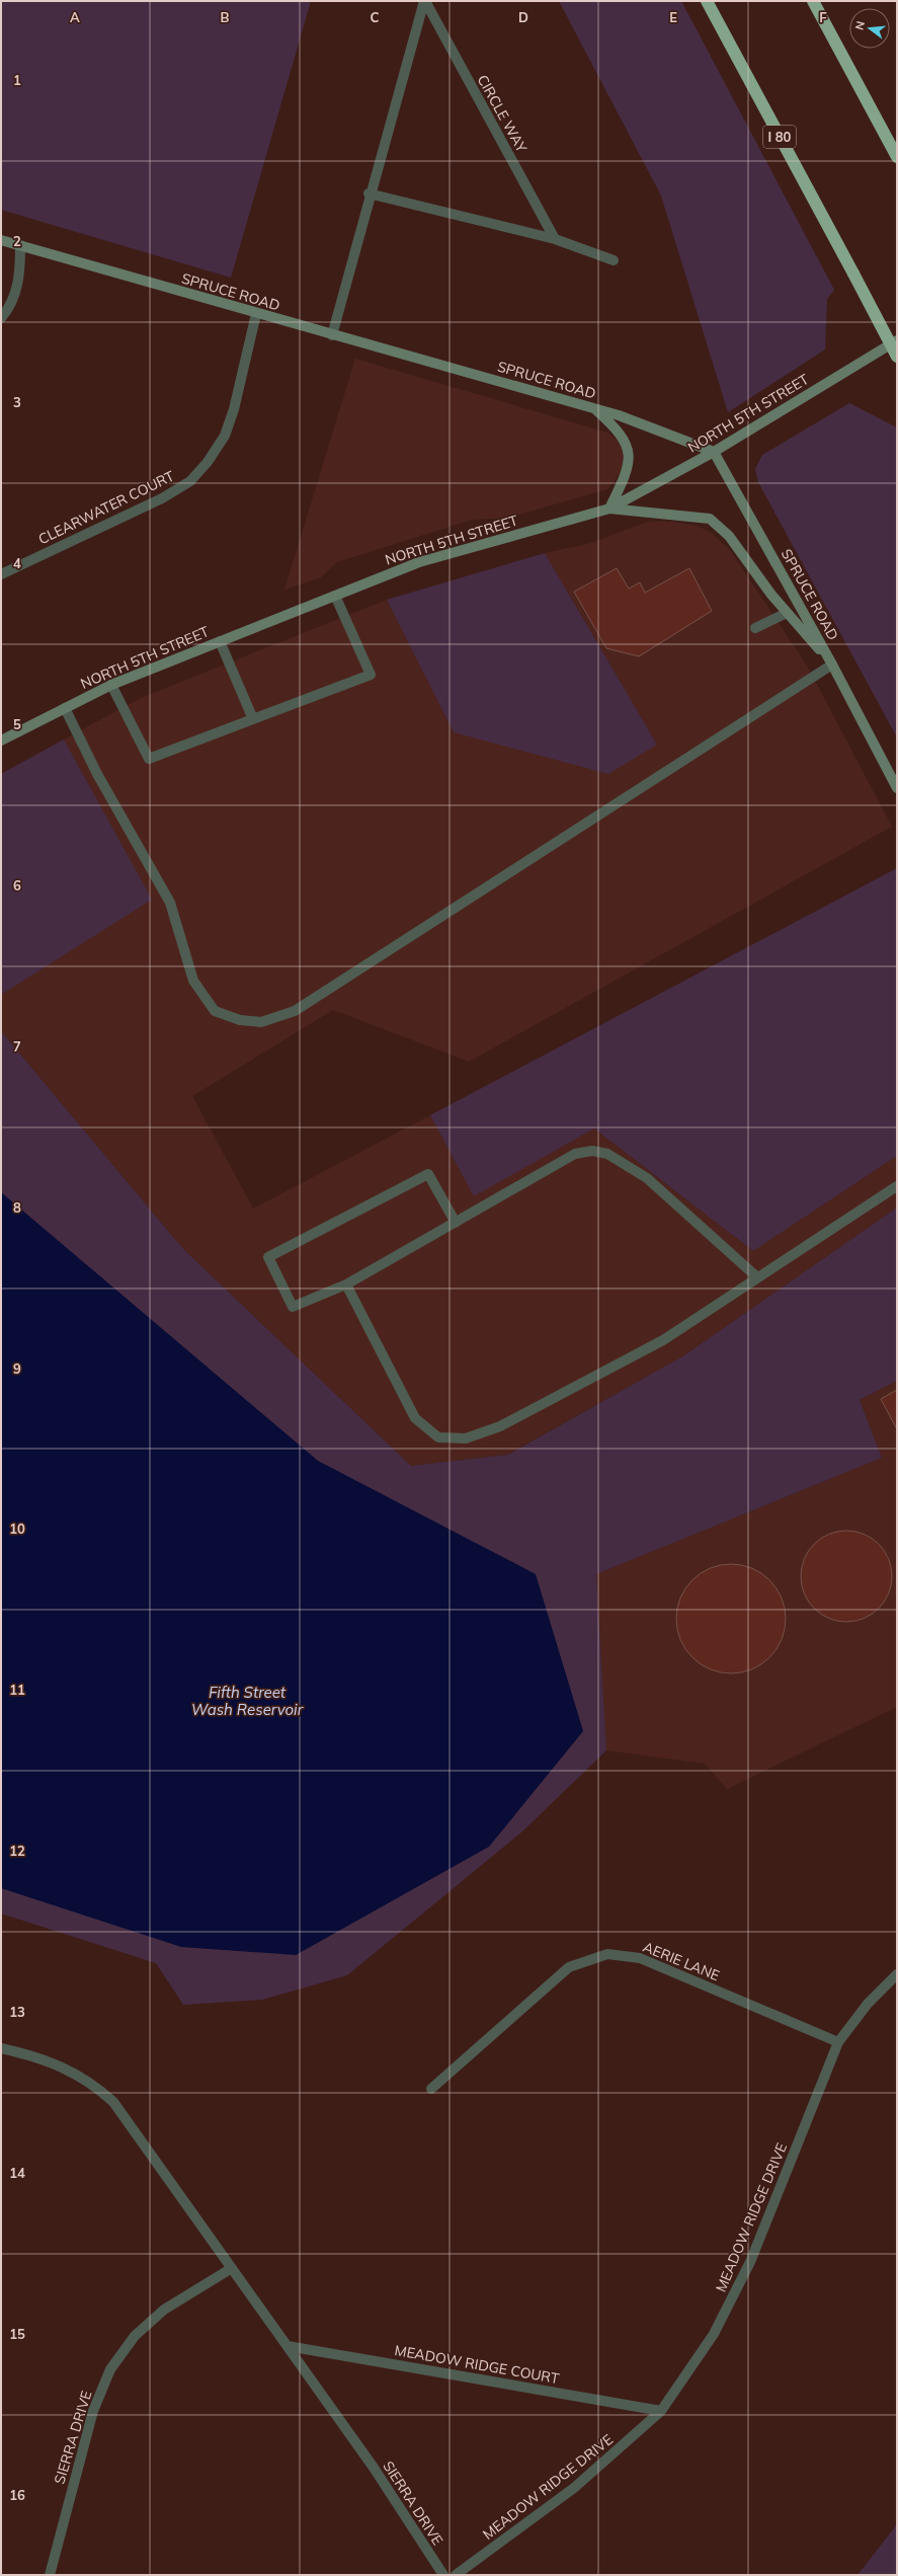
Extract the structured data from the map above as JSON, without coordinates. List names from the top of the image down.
{
  "streets": {
    "highway": ["I 80"],
    "street": [
      "CIRCLE WAY",
      "SPRUCE ROAD",
      "NORTH 5TH STREET",
      "CLEARWATER COURT",
      "AERIE LANE",
      "MEADOW RIDGE DRIVE",
      "MEADOW RIDGE COURT",
      "SIERRA DRIVE"
    ]
  },
  "crossings": [
    ["CIRCLE WAY", "SPRUCE ROAD"],
    ["SPRUCE ROAD", "NORTH 5TH STREET"],
    ["SPRUCE ROAD", "CLEARWATER COURT"],
    ["AERIE LANE", "MEADOW RIDGE DRIVE"],
    ["MEADOW RIDGE DRIVE", "MEADOW RIDGE COURT"],
    ["MEADOW RIDGE COURT", "SIERRA DRIVE"]
  ],
  "water": ["Fifth Street Wash Reservoir"],
  "north": "left",
  "grid": {
    "columns": [
      "A",
      "B",
      "C",
      "D",
      "E",
      "F"
    ],
    "rows": [
      "1",
      "2",
      "3",
      "4",
      "5",
      "6",
      "7",
      "8",
      "9",
      "10",
      "11",
      "12",
      "13",
      "14",
      "15",
      "16"
    ]
  }
}
